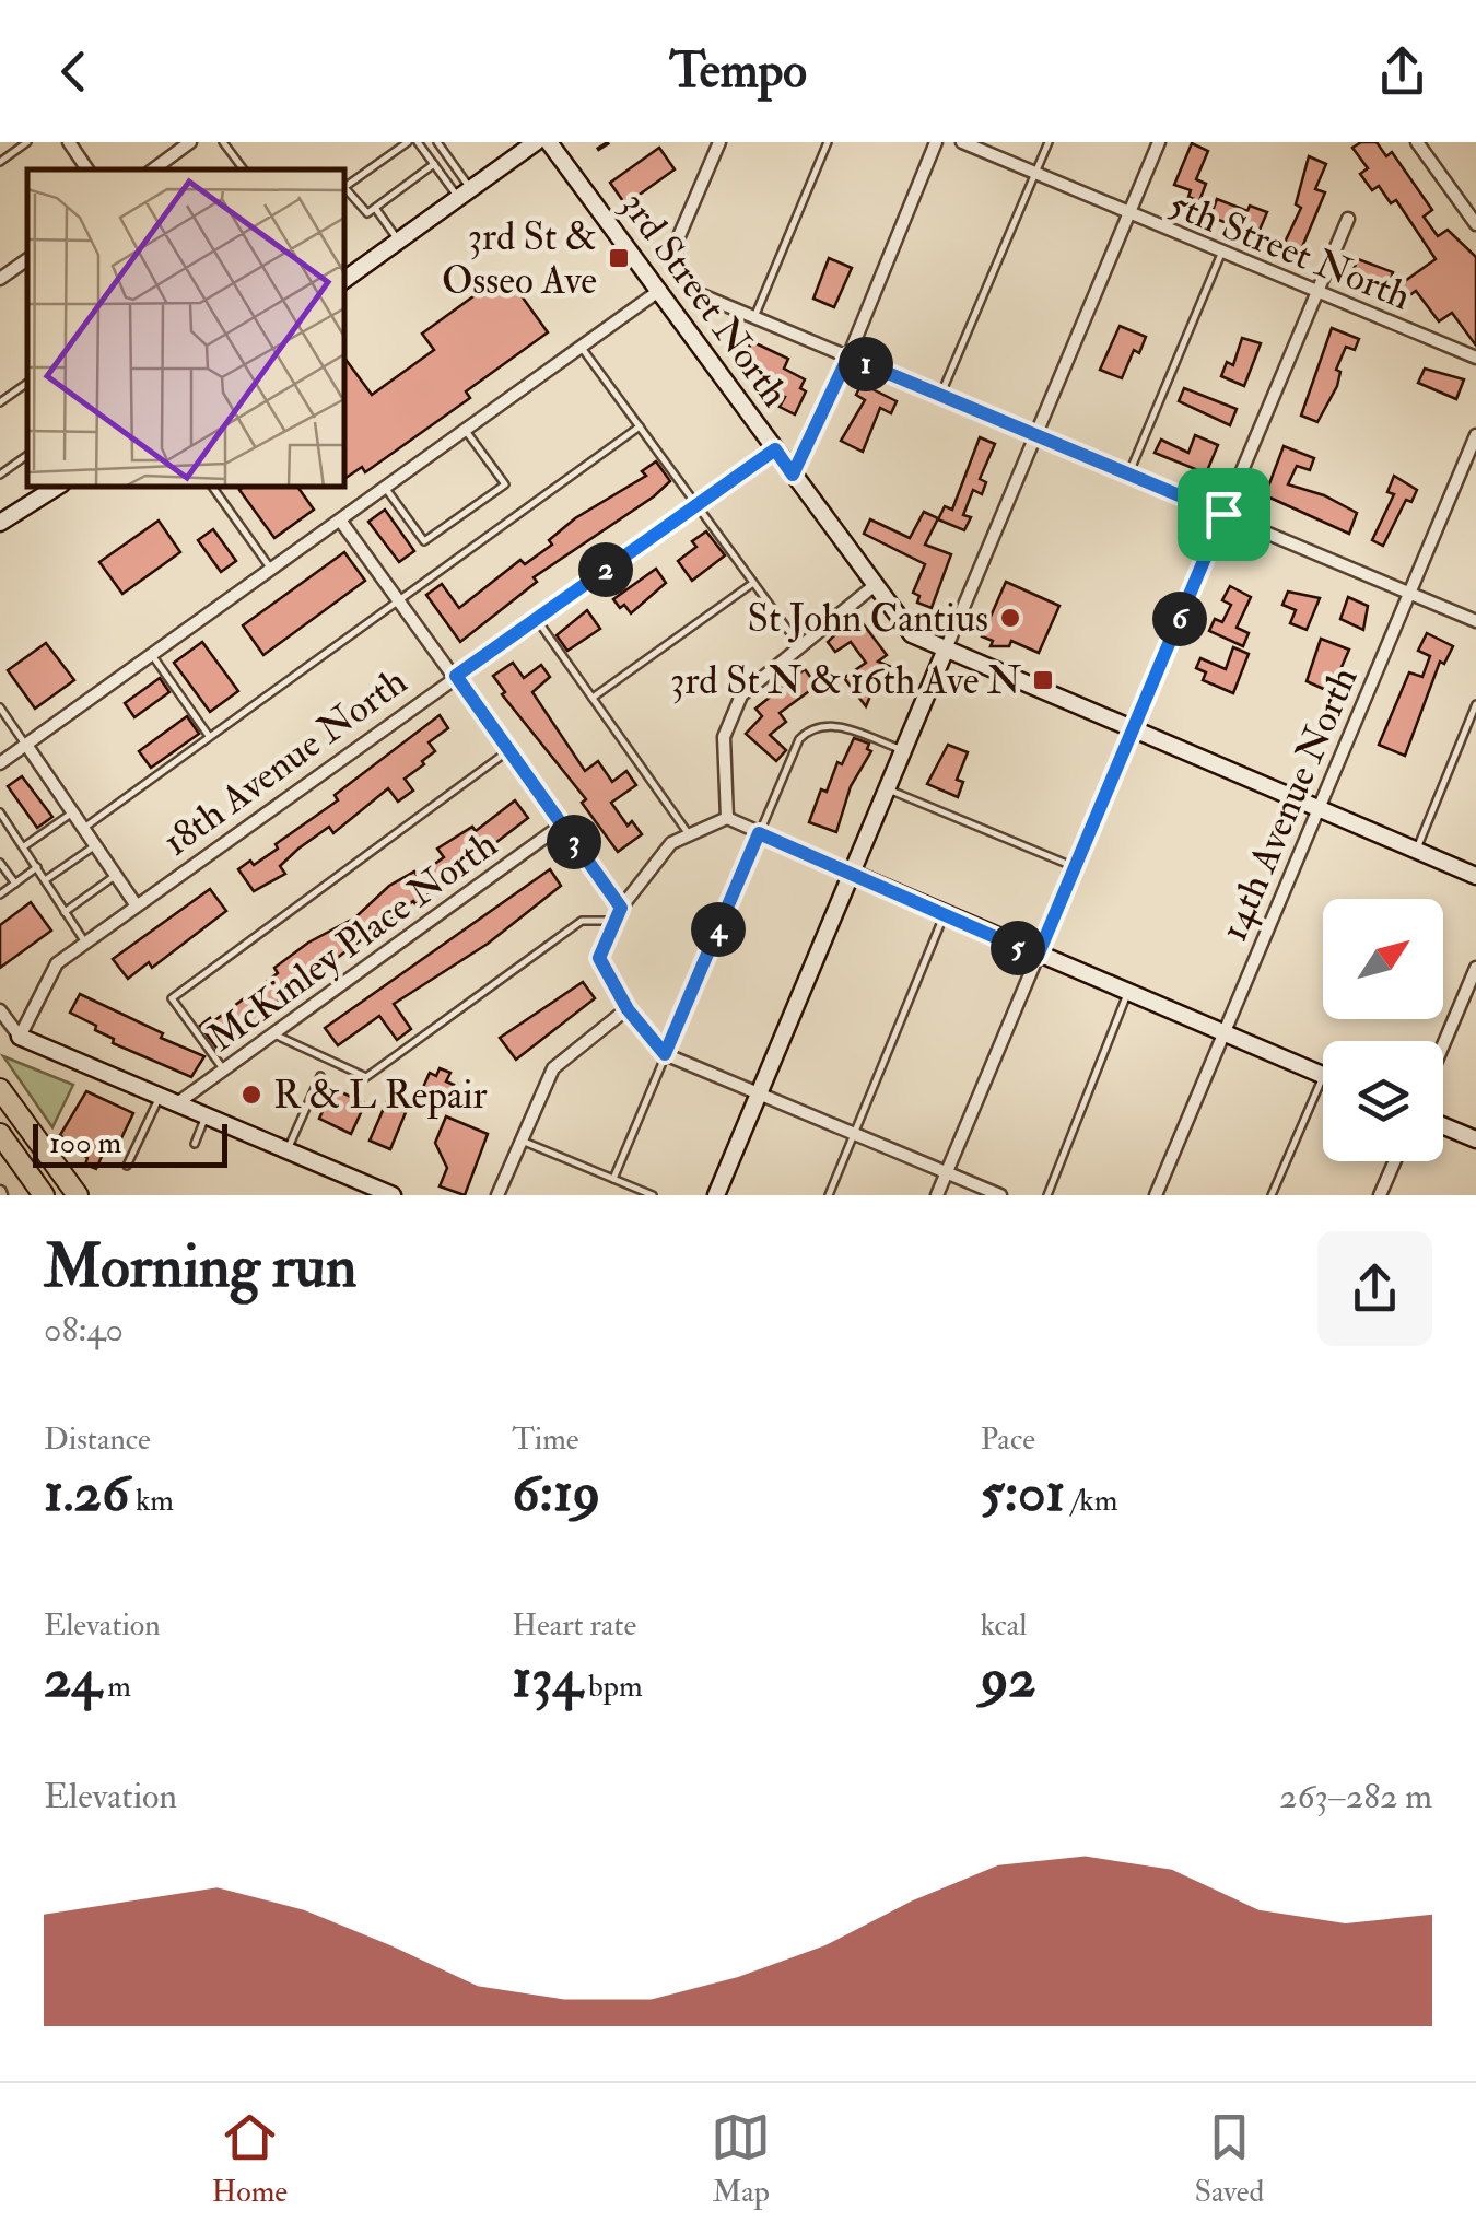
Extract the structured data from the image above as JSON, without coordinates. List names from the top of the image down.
{
  "streets": {
    "street": [
      "5th Street North",
      "3rd Street North",
      "18th Avenue North",
      "14th Avenue North",
      "McKinley Place North"
    ]
  },
  "crossings": [
    ["3rd Street North", "18th Avenue North"],
    ["3rd Street North", "14th Avenue North"]
  ],
  "places": {
    "transit": ["3rd St & Osseo Ave", "3rd St N & 16th Ave N"],
    "other": ["St John Cantius", "R & L Repair"]
  },
  "scale_bar": "100 m",
  "north": "top right",
  "page": {
    "header": "Tempo",
    "pins": [
      "1",
      "2",
      "6",
      "3",
      "4",
      "5"
    ],
    "scale": "100 m",
    "heading": ["Morning run", "08:40"],
    "stats": [
      ["Distance", "1.26 km"],
      ["Time", "6:19"],
      ["Pace", "5:01 /km"],
      ["Elevation", "24 m"],
      ["Heart rate", "134 bpm"],
      ["kcal", "92"]
    ],
    "chart": ["Elevation", "263–282 m"],
    "tabs": ["Home", "Map", "Saved"]
  }
}
